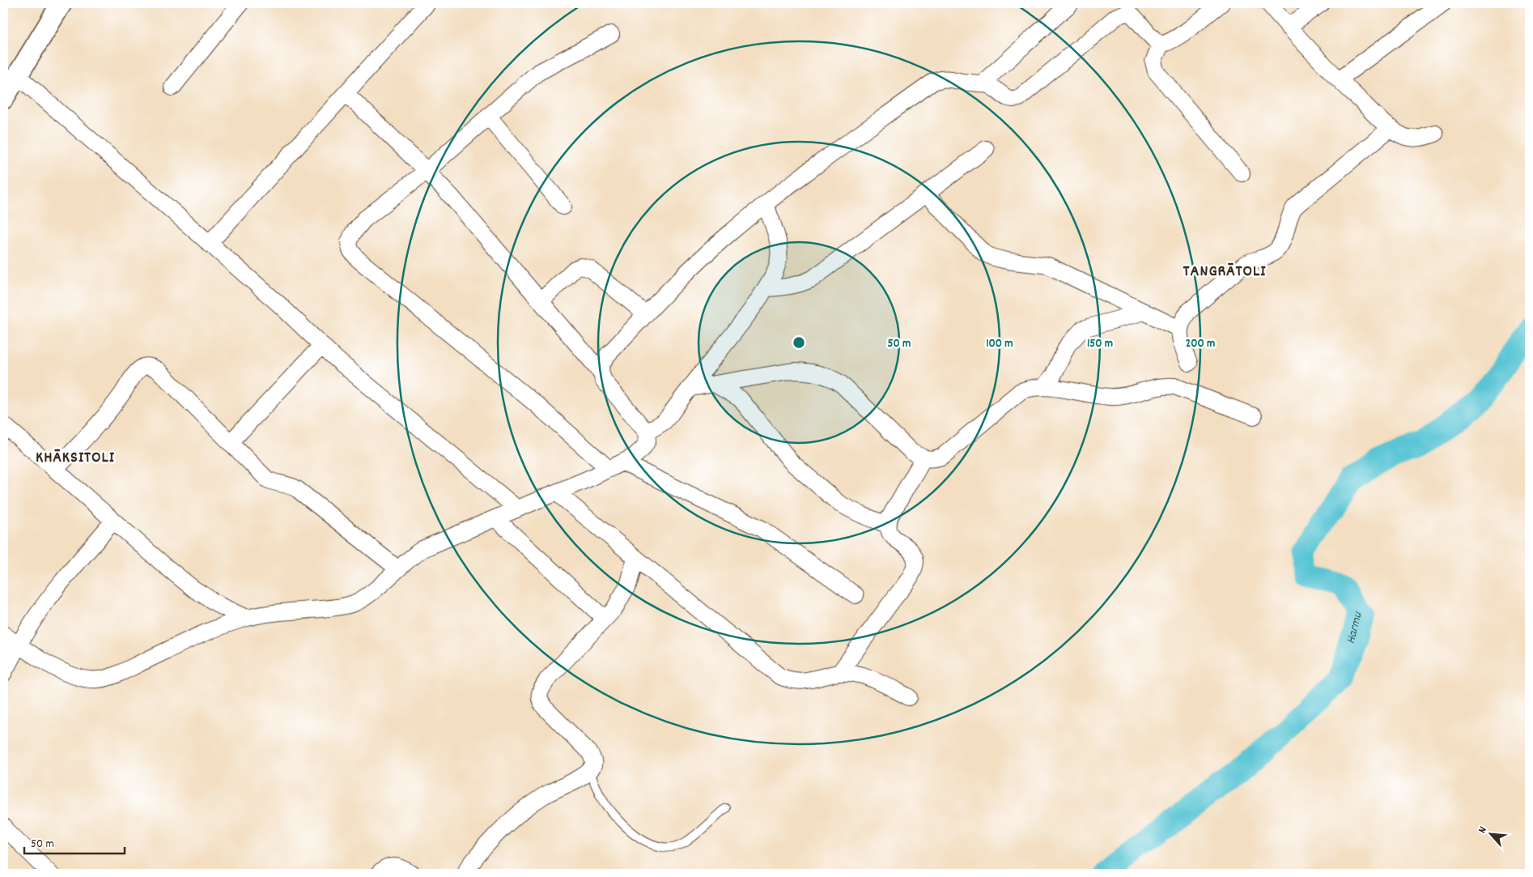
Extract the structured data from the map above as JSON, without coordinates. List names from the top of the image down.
{
  "districts": ["TANGRĀTOLI", "KHĀKSITOLI"],
  "water": ["Harmu"],
  "scale_bar": "50 m",
  "north": "top left",
  "rings": [
    "50 m",
    "100 m",
    "150 m",
    "200 m"
  ]
}
